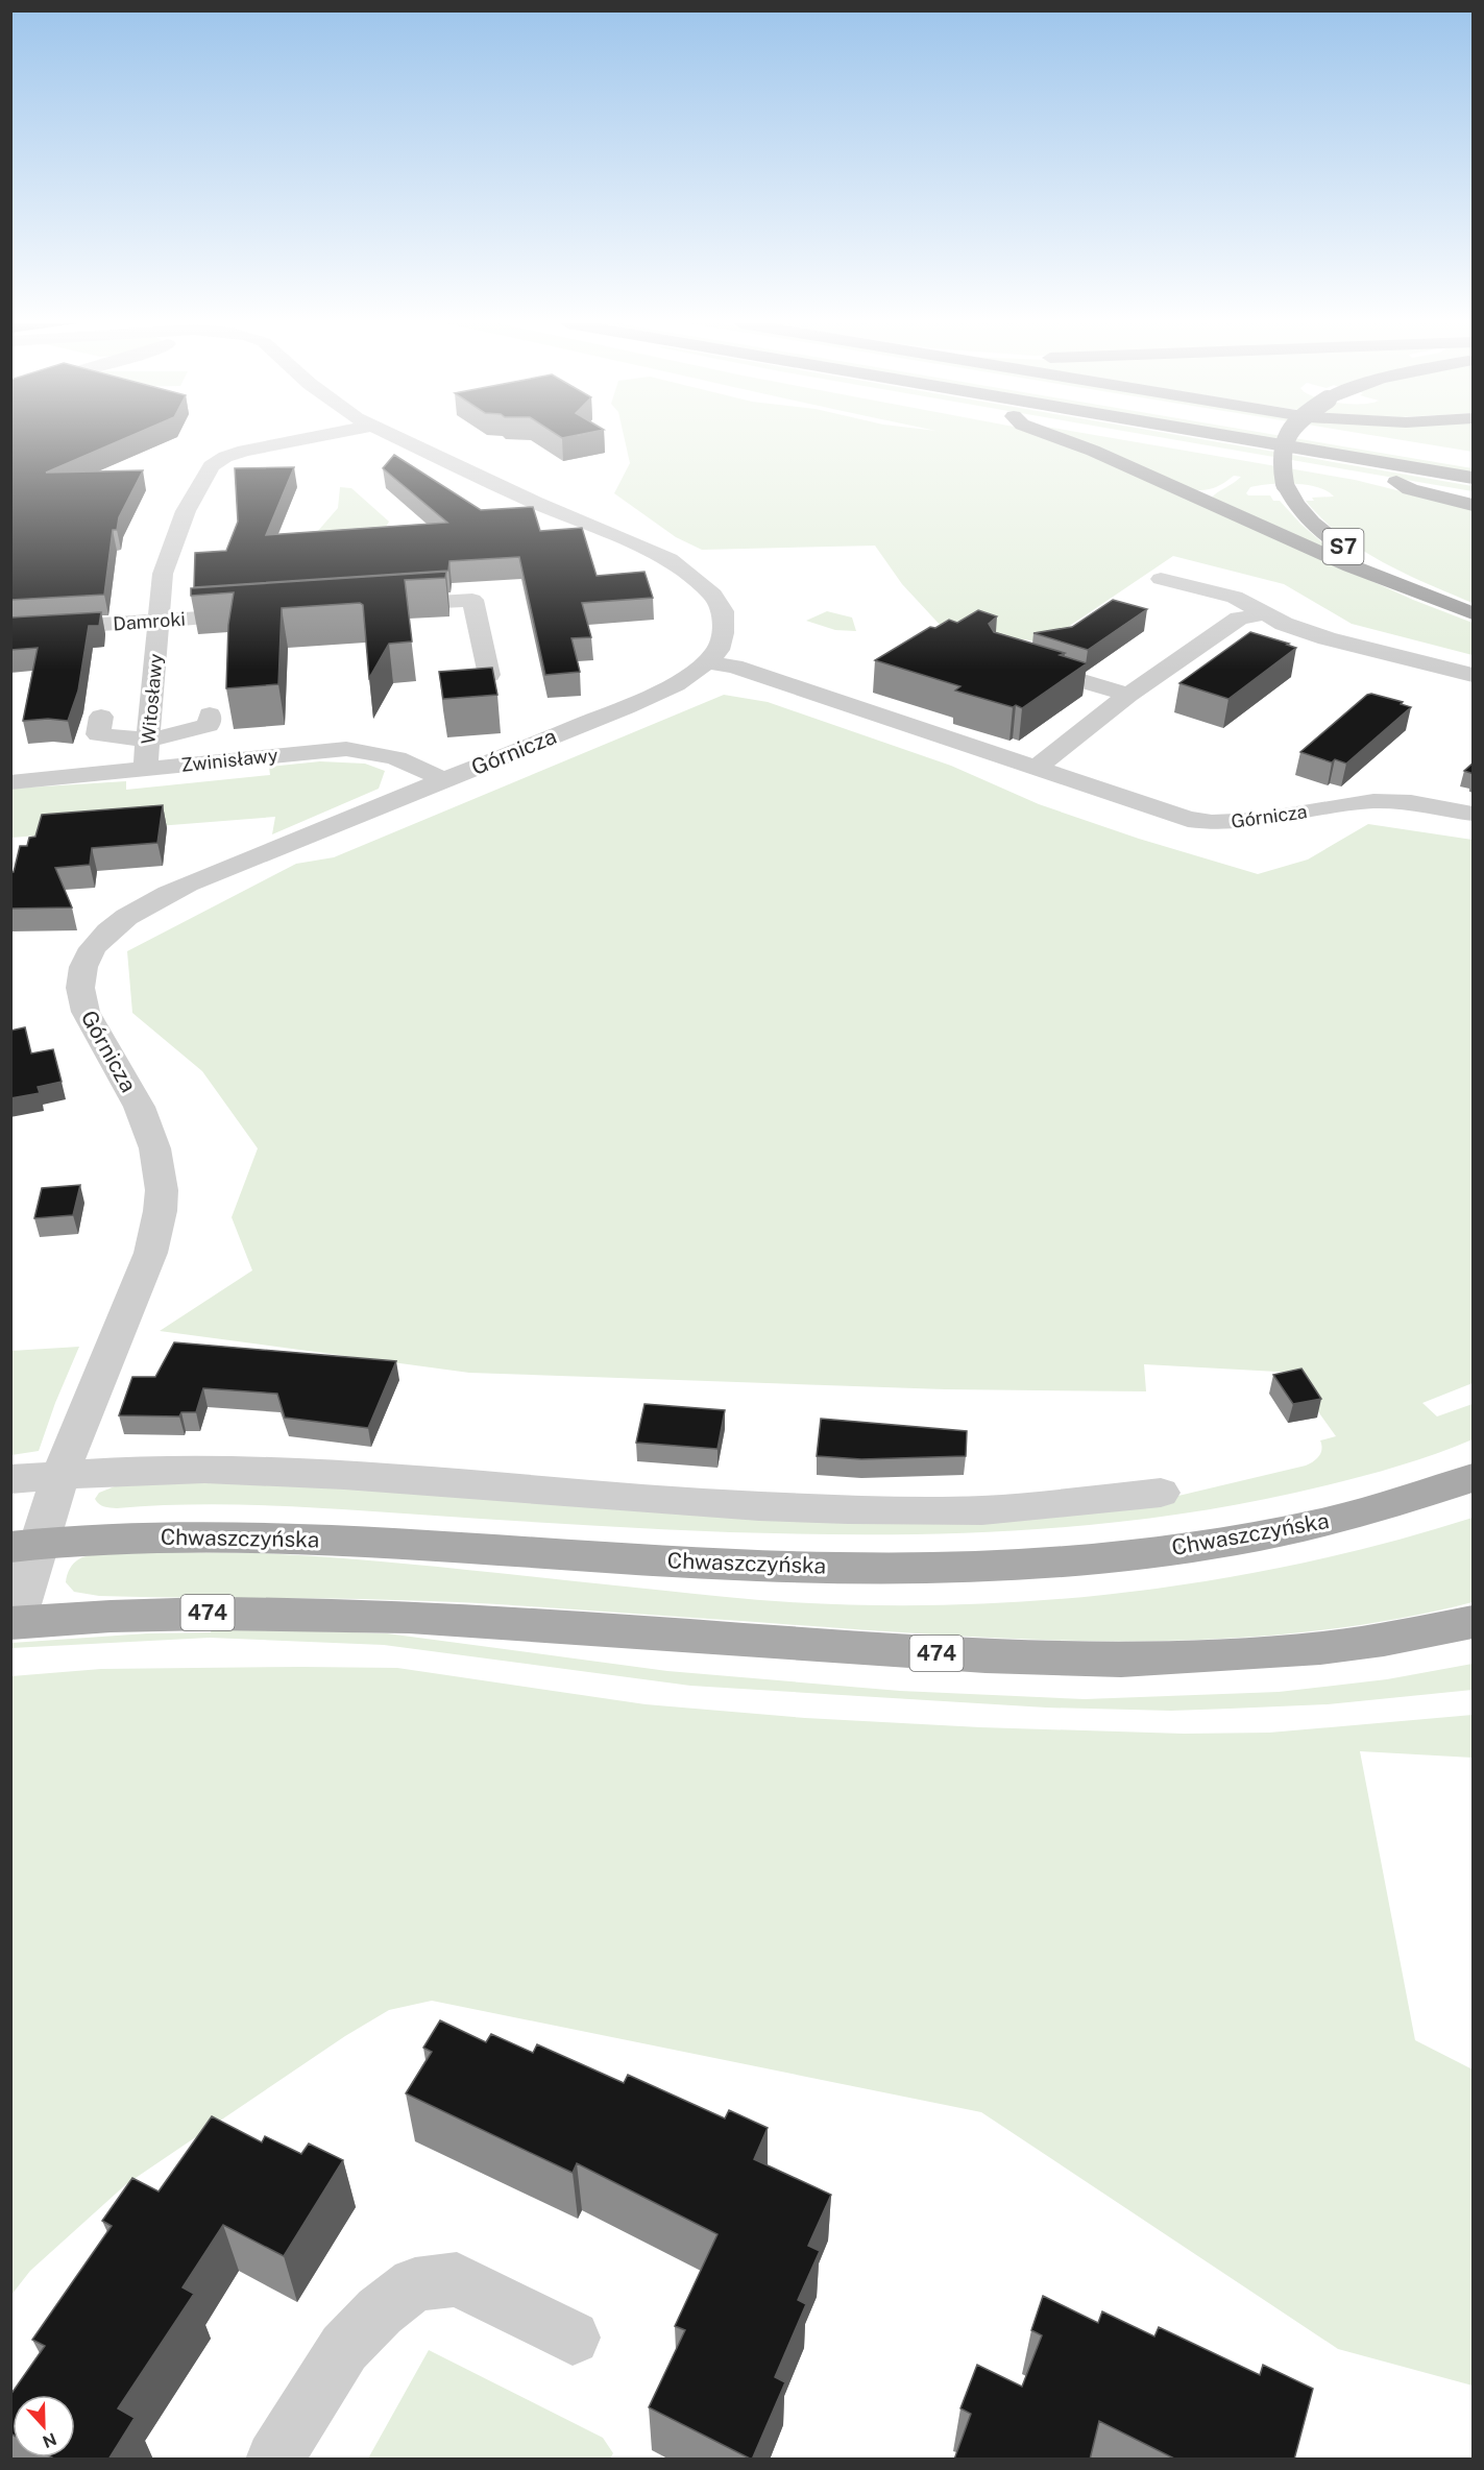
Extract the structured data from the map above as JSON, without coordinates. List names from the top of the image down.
{
  "streets": {
    "highway": ["S7"],
    "main road": ["Chwaszczyńska", "474"],
    "street": [
      "Damroki",
      "Witosławy",
      "Górnicza",
      "Zwinisławy"
    ]
  },
  "crossings": [
    ["Damroki", "Witosławy"],
    ["Witosławy", "Zwinisławy"],
    ["Górnicza", "Zwinisławy"],
    ["Górnicza", "Chwaszczyńska"],
    ["Górnicza", "474"]
  ],
  "north": "bottom"
}
